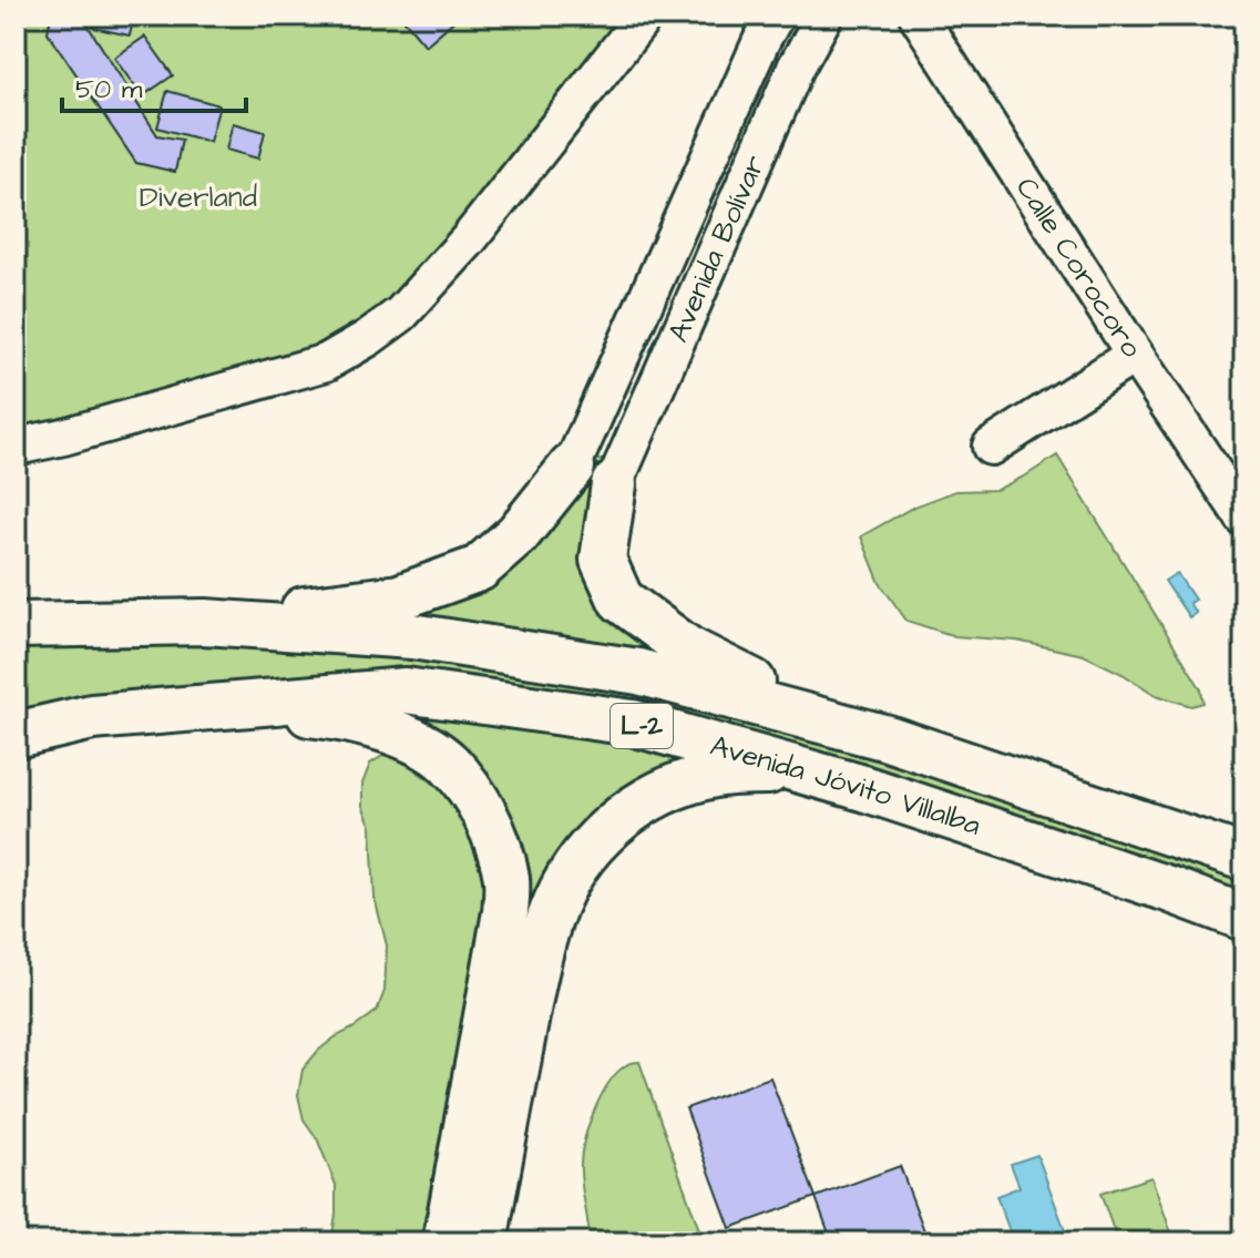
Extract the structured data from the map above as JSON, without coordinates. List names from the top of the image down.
{
  "streets": {
    "main road": ["L-2", "Avenida Jóvito Villalba"],
    "street": ["Avenida Bolívar", "Calle Corocoro"]
  },
  "crossings": [
    ["Avenida Bolívar", "L-2"],
    ["L-2", "Avenida Jóvito Villalba"]
  ],
  "parks": ["Diverland"],
  "scale_bar": "50 m"
}
